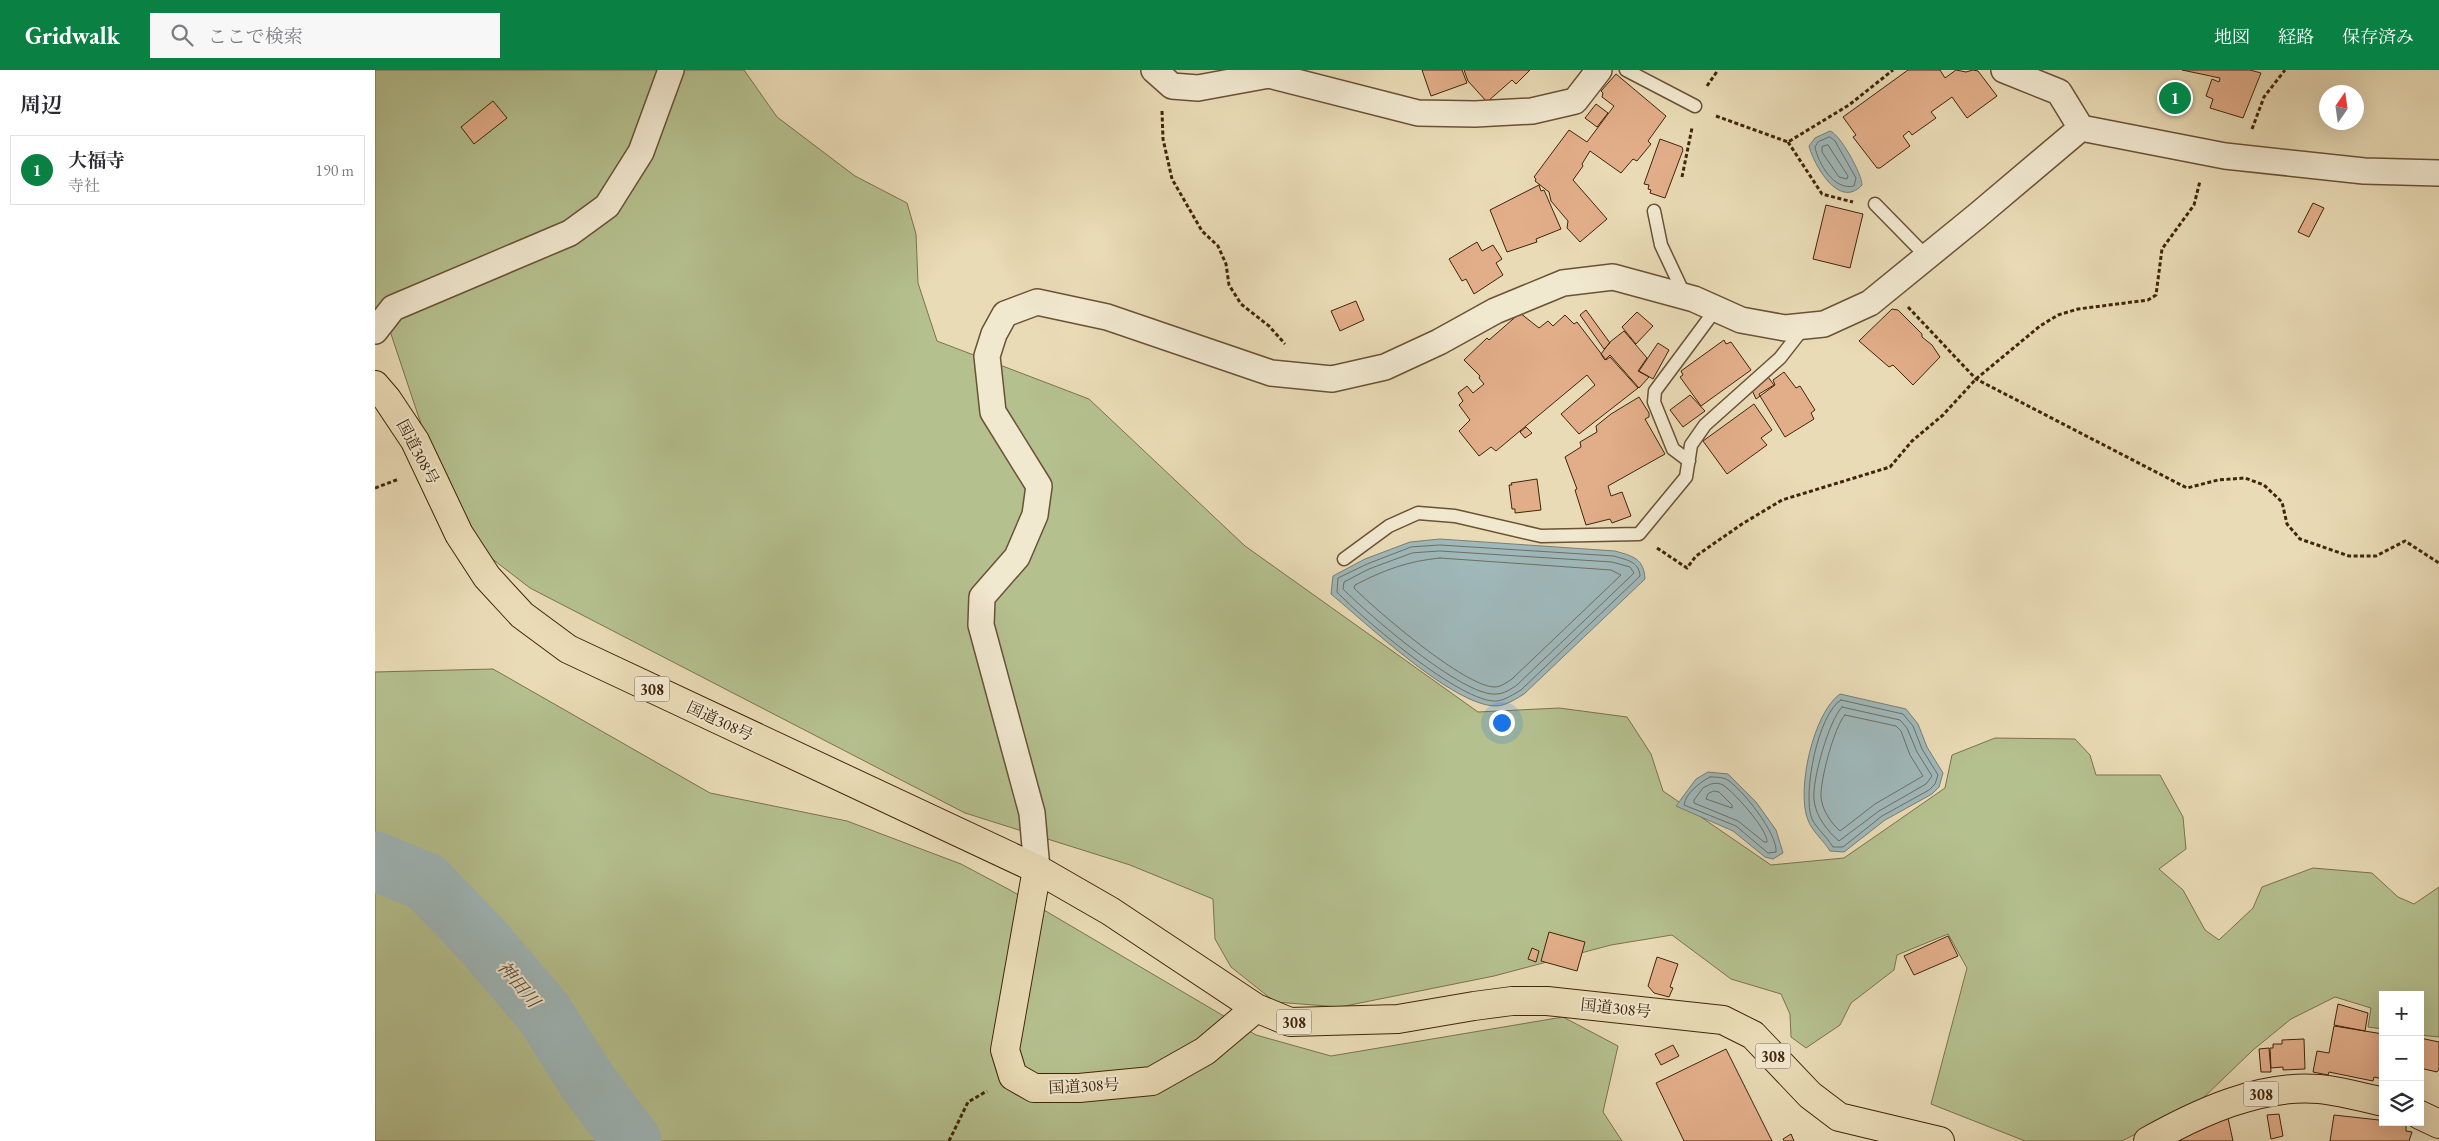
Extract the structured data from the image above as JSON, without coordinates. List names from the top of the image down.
{
  "streets": {
    "highway": ["国道308号", "308"]
  },
  "water": ["神田川"],
  "north": "top",
  "page": {
    "header": "Gridwalk",
    "search": "ここで検索",
    "nav": ["地図", "経路", "保存済み"],
    "heading": "周辺",
    "pins": "1",
    "list": [
      {
        "mark": "1",
        "name": "大福寺",
        "note": "寺社",
        "value": "190 m"
      }
    ],
    "map_buttons": ["+", "−"]
  }
}
